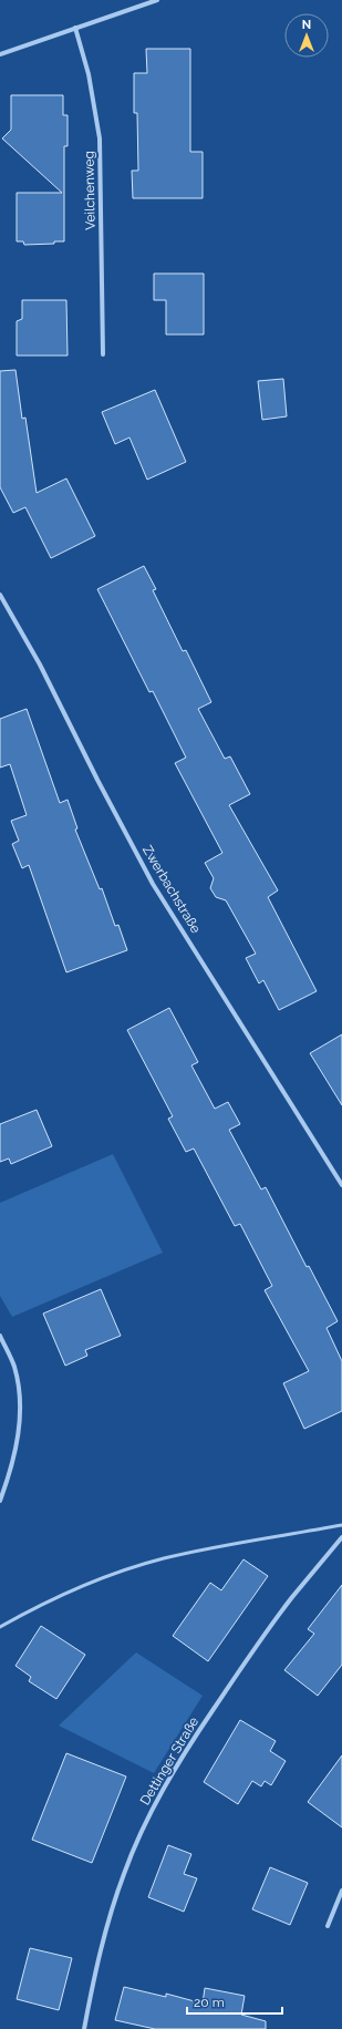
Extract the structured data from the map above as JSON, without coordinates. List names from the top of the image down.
{
  "streets": {
    "street": ["Veilchenweg", "Zwerbachstraße", "Dettinger Straße"]
  },
  "scale_bar": "20 m",
  "north": "top"
}
